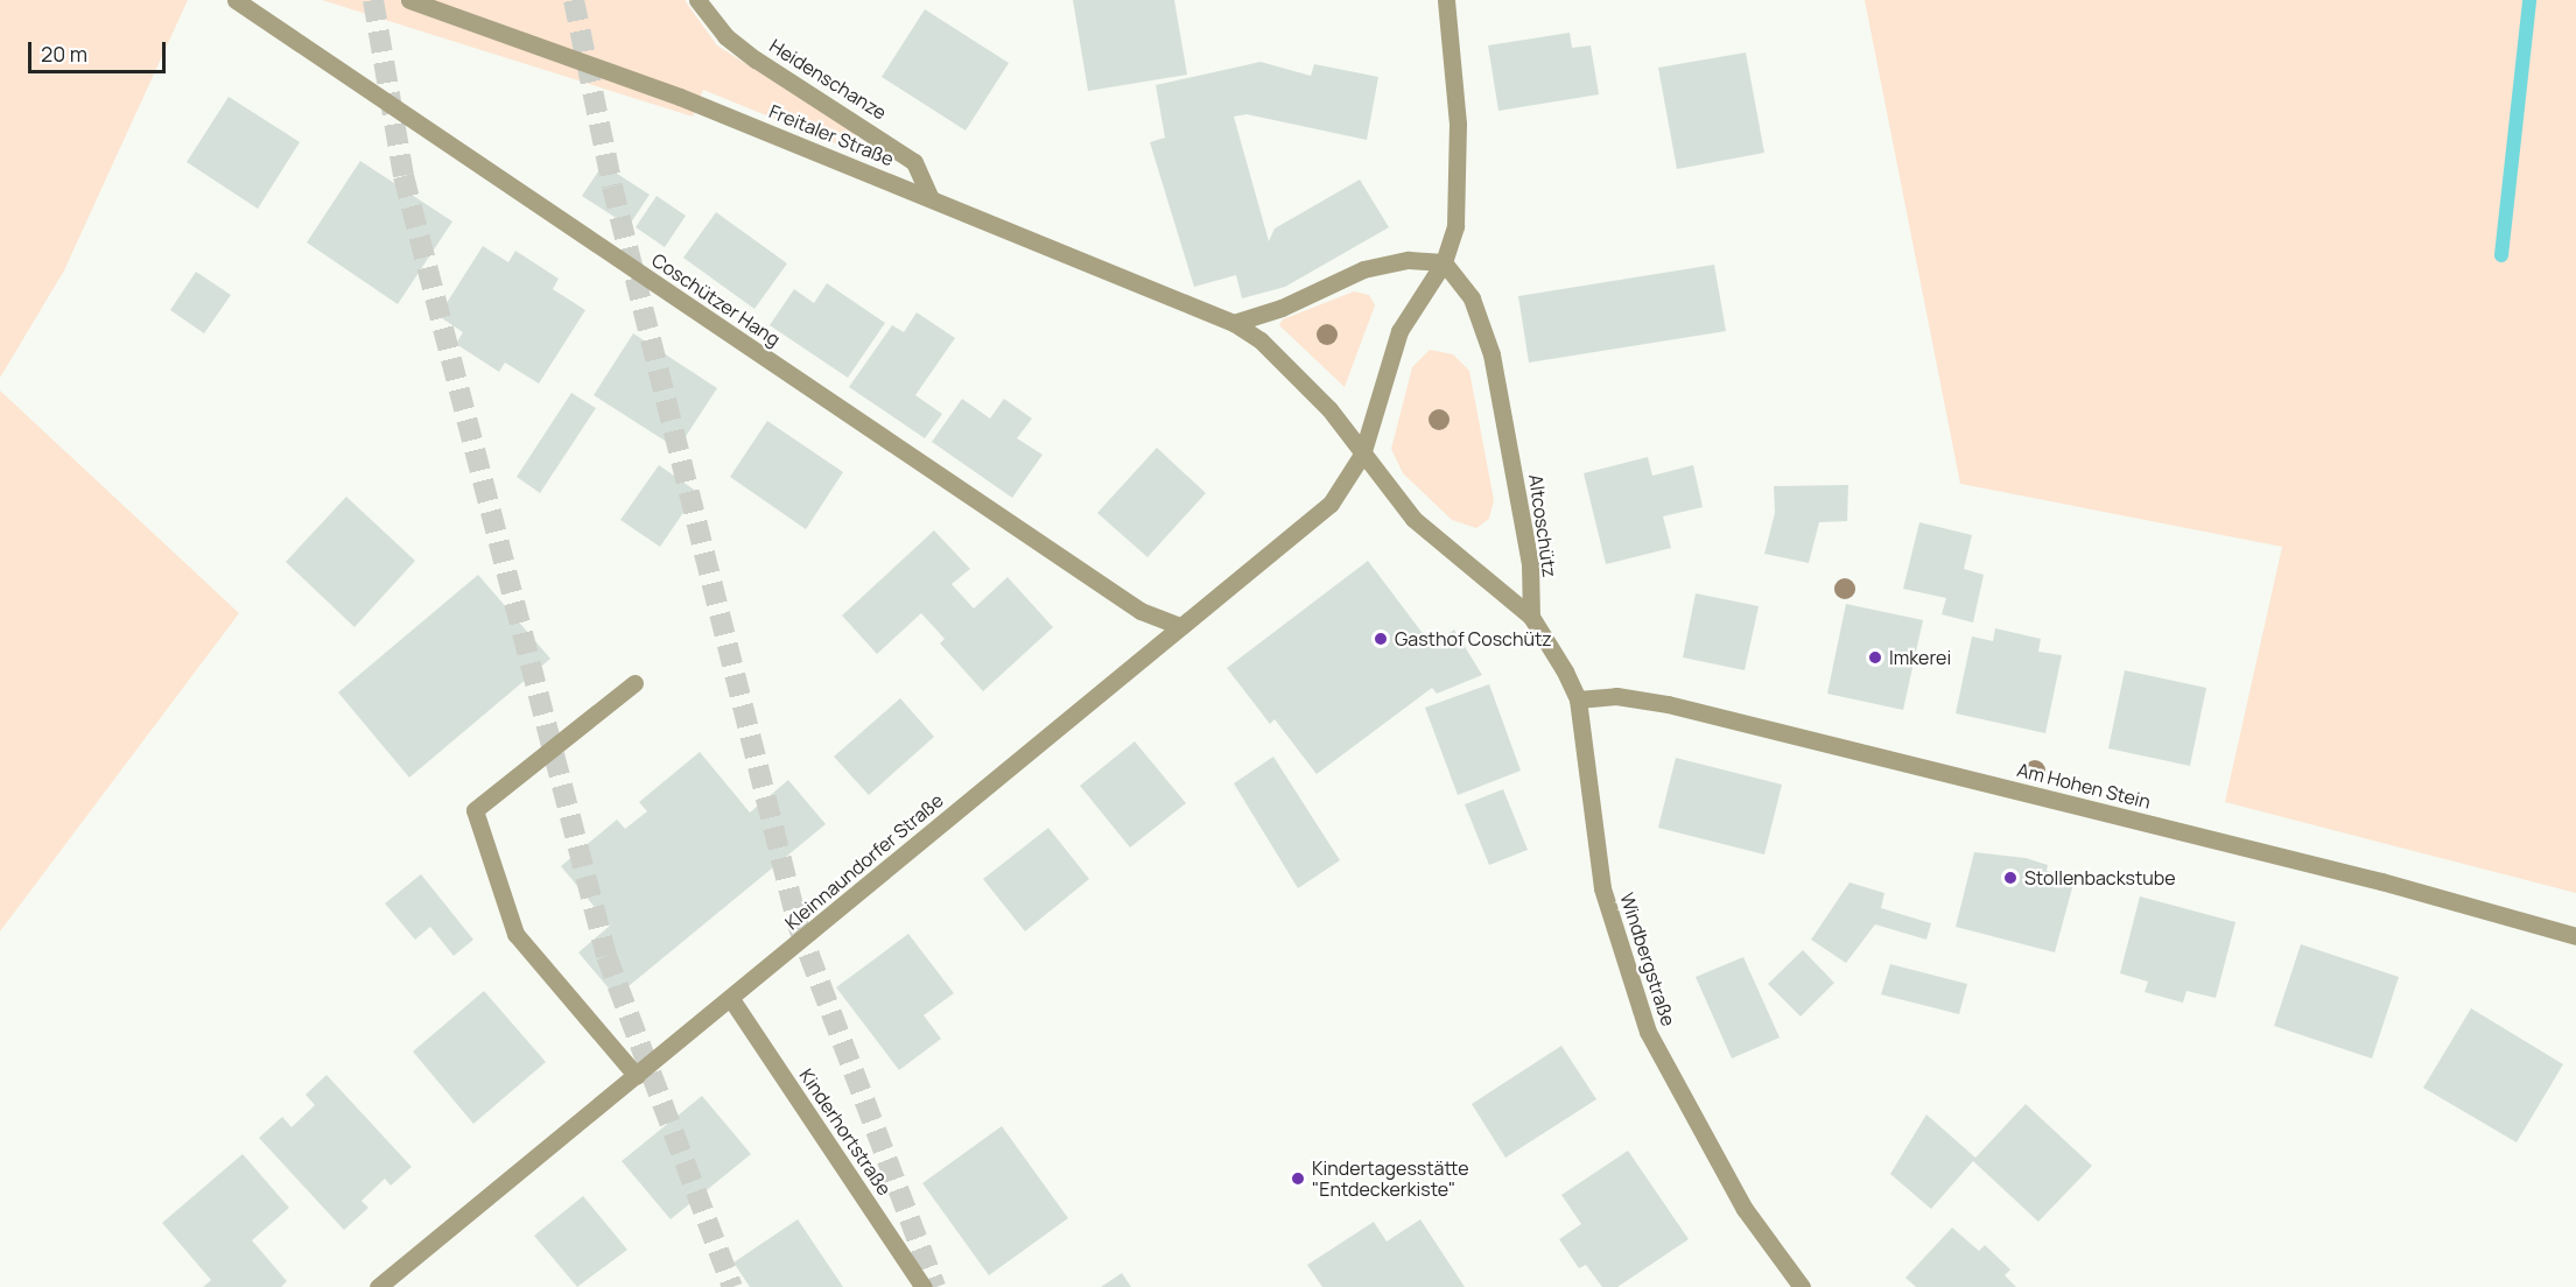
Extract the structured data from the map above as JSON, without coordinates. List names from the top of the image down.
{
  "streets": {
    "street": [
      "Heidenschanze",
      "Freitaler Straße",
      "Coschützer Hang",
      "Altcoschütz",
      "Am Hohen Stein",
      "Kleinnaundorfer Straße",
      "Windbergstraße",
      "Kinderhortstraße"
    ]
  },
  "crossings": [
    ["Heidenschanze", "Freitaler Straße"],
    ["Coschützer Hang", "Kleinnaundorfer Straße"],
    ["Altcoschütz", "Windbergstraße"],
    ["Am Hohen Stein", "Windbergstraße"],
    ["Kleinnaundorfer Straße", "Kinderhortstraße"]
  ],
  "places": [
    "Gasthof Coschütz",
    "Imkerei",
    "Stollenbackstube",
    "Kindertagesstätte \"Entdeckerkiste\""
  ],
  "scale_bar": "20 m"
}
